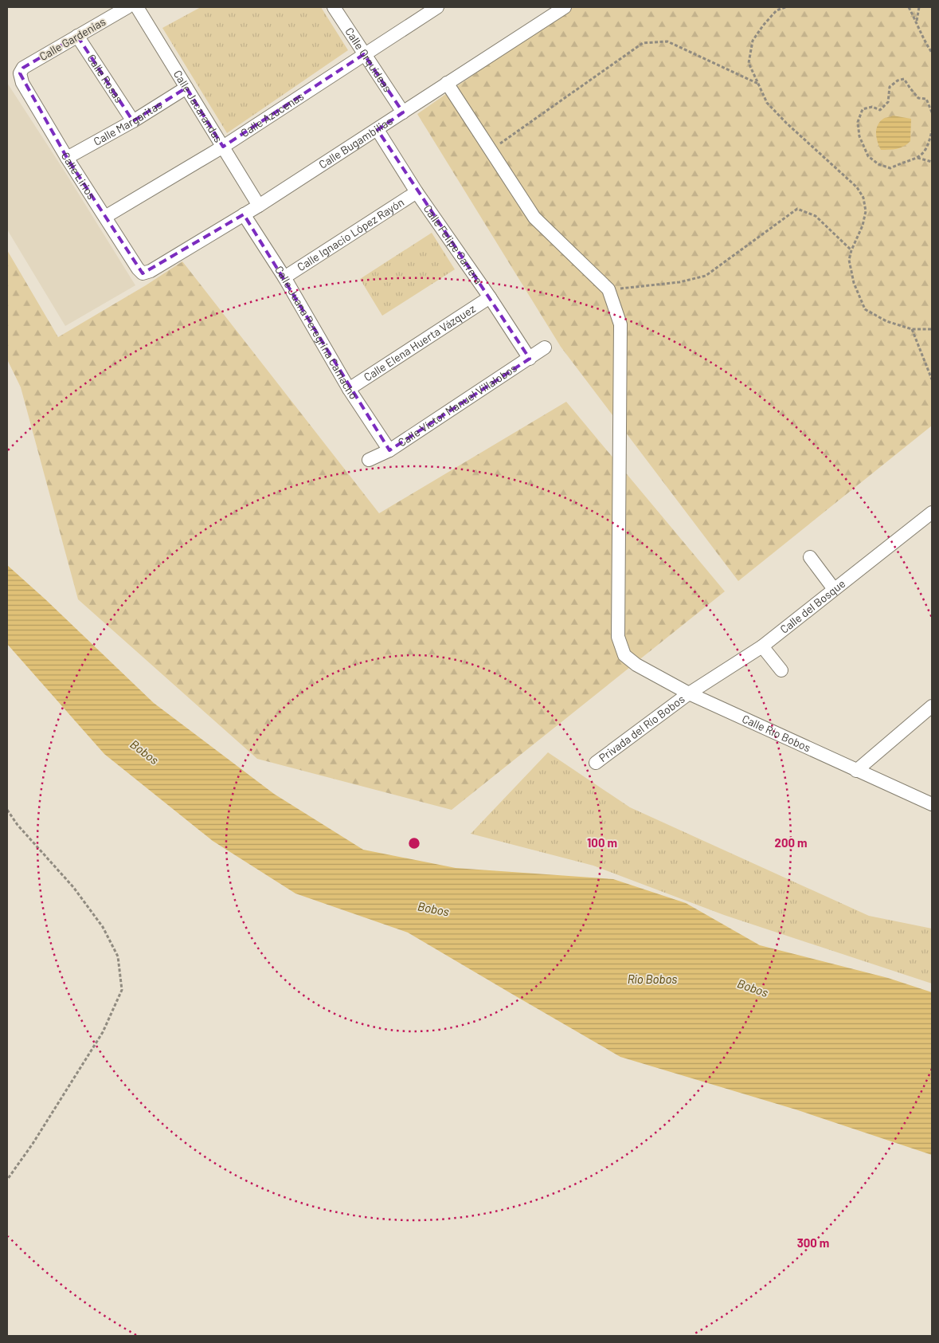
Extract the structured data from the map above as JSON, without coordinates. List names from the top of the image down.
{
  "streets": {
    "street": [
      "Calle Gardenias",
      "Calle Orquídeas",
      "Calle Rosas",
      "Calle Jacarandas",
      "Calle Azucenas",
      "Calle Margaritas",
      "Calle Bugambilias",
      "Calle Lirios",
      "Calle Ignacio López Rayón",
      "Calle Felipe Carrera",
      "Calle Juana Peregrina Camacho",
      "Calle Elena Huerta Vázquez",
      "Calle Víctor Manuel Villalobos",
      "Calle del Bosque",
      "Privada del Río Bobos",
      "Calle Río Bobos"
    ]
  },
  "crossings": [
    ["Calle Gardenias", "Calle Rosas"],
    ["Calle Gardenias", "Calle Lirios"],
    ["Calle Orquídeas", "Calle Azucenas"],
    ["Calle Orquídeas", "Calle Bugambilias"],
    ["Calle Rosas", "Calle Margaritas"],
    ["Calle Jacarandas", "Calle Azucenas"],
    ["Calle Jacarandas", "Calle Margaritas"],
    ["Calle Jacarandas", "Calle Bugambilias"],
    ["Calle Azucenas", "Calle Lirios"],
    ["Calle Margaritas", "Calle Lirios"],
    ["Calle Bugambilias", "Calle Lirios"],
    ["Calle Bugambilias", "Calle Felipe Carrera"],
    ["Calle Bugambilias", "Calle Juana Peregrina Camacho"],
    ["Calle Ignacio López Rayón", "Calle Felipe Carrera"],
    ["Calle Ignacio López Rayón", "Calle Juana Peregrina Camacho"],
    ["Calle Felipe Carrera", "Calle Elena Huerta Vázquez"],
    ["Calle Felipe Carrera", "Calle Víctor Manuel Villalobos"],
    ["Calle Juana Peregrina Camacho", "Calle Elena Huerta Vázquez"],
    ["Calle Juana Peregrina Camacho", "Calle Víctor Manuel Villalobos"],
    ["Calle del Bosque", "Privada del Río Bobos"],
    ["Calle del Bosque", "Calle Río Bobos"],
    ["Privada del Río Bobos", "Calle Río Bobos"]
  ],
  "water": ["Bobos", "Río Bobos"],
  "rings": ["100 m", "200 m", "300 m"]
}
